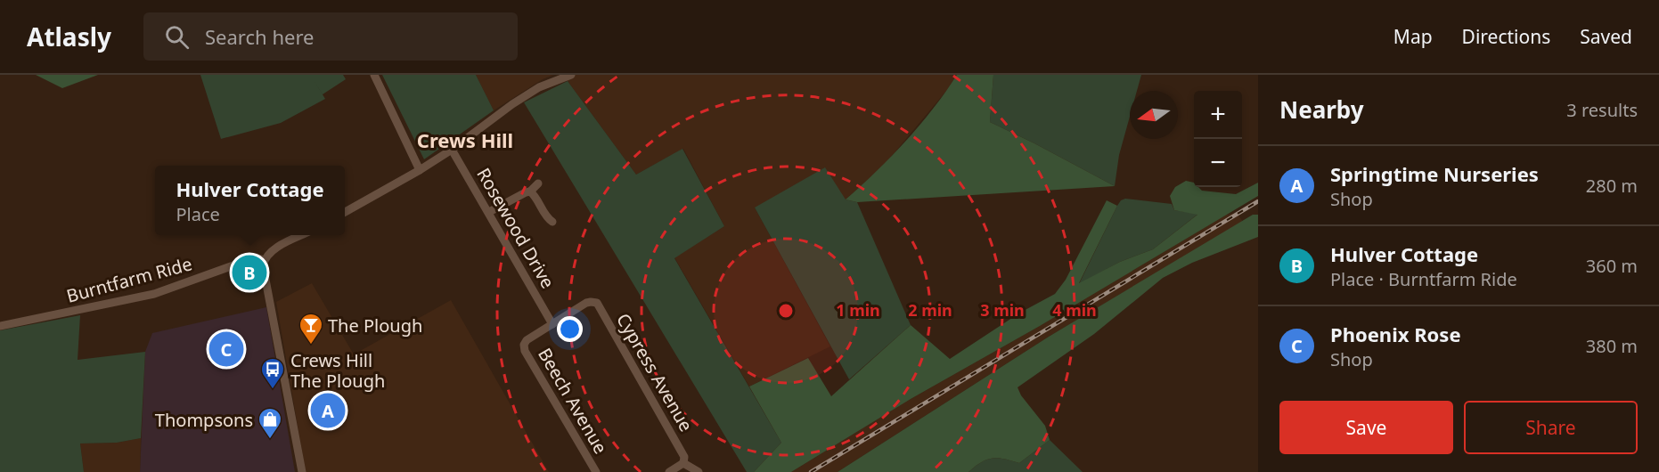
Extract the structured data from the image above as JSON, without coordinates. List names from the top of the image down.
{
  "streets": {
    "street": [
      "Rosewood Drive",
      "Burntfarm Ride",
      "Cypress Avenue",
      "Beech Avenue"
    ]
  },
  "crossings": [
    ["Rosewood Drive", "Cypress Avenue"],
    ["Rosewood Drive", "Beech Avenue"],
    ["Cypress Avenue", "Beech Avenue"]
  ],
  "districts": ["Crews Hill"],
  "places": {
    "bar": ["The Plough"],
    "bus stop": ["Crews Hill The Plough"],
    "shop": ["Thompsons"]
  },
  "north": "left",
  "page": {
    "header": "Atlasly",
    "search": "Search here",
    "nav": ["Map", "Directions", "Saved"],
    "heading": ["Nearby", "3 results"],
    "map_buttons": ["+", "−"],
    "list": [
      {
        "mark": "A",
        "name": "Springtime Nurseries",
        "note": "Shop",
        "value": "280 m"
      },
      {
        "mark": "B",
        "name": "Hulver Cottage",
        "note": "Place · Burntfarm Ride",
        "value": "360 m"
      },
      {
        "mark": "C",
        "name": "Phoenix Rose",
        "note": "Shop",
        "value": "380 m"
      }
    ],
    "popup": ["Hulver Cottage", "Place"],
    "pins": ["B", "C", "A"],
    "buttons": ["Save", "Share"]
  },
  "rings": [
    "1 min",
    "2 min",
    "3 min",
    "4 min"
  ]
}
